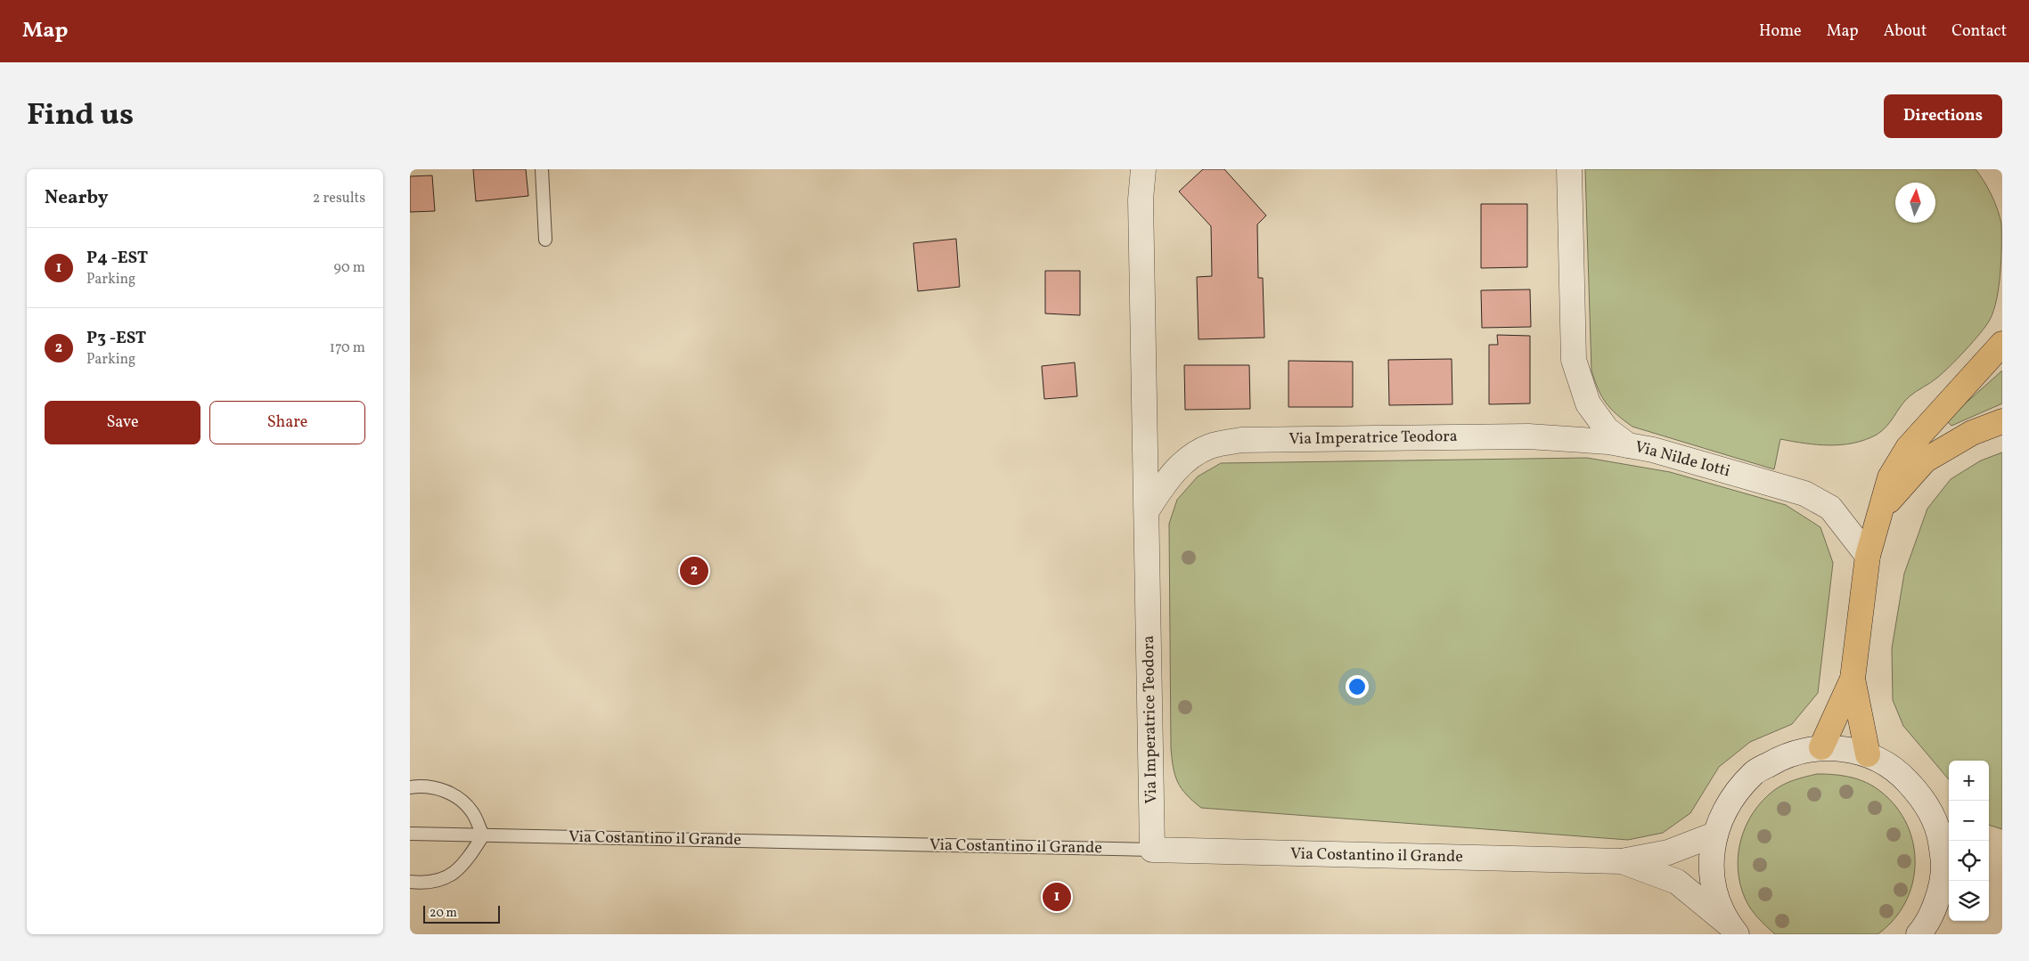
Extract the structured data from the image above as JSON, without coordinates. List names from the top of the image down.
{
  "streets": {
    "street": ["Via Imperatrice Teodora", "Via Nilde Iotti", "Via Costantino il Grande"]
  },
  "crossings": [
    ["Via Imperatrice Teodora", "Via Nilde Iotti"],
    ["Via Imperatrice Teodora", "Via Costantino il Grande"]
  ],
  "scale_bar": "20 m",
  "north": "top",
  "page": {
    "header": "Map",
    "nav": [
      "Home",
      "Map",
      "About",
      "Contact"
    ],
    "title": "Find us",
    "buttons": [
      "Directions",
      ["Save", "Share"]
    ],
    "heading": ["Nearby", "2 results"],
    "list": [
      {
        "mark": "1",
        "name": "P4 -EST",
        "note": "Parking",
        "value": "90 m"
      },
      {
        "mark": "2",
        "name": "P3 -EST",
        "note": "Parking",
        "value": "170 m"
      }
    ],
    "pins": ["2", "1"],
    "map_buttons": ["+", "−"],
    "scale": "20 m"
  }
}
